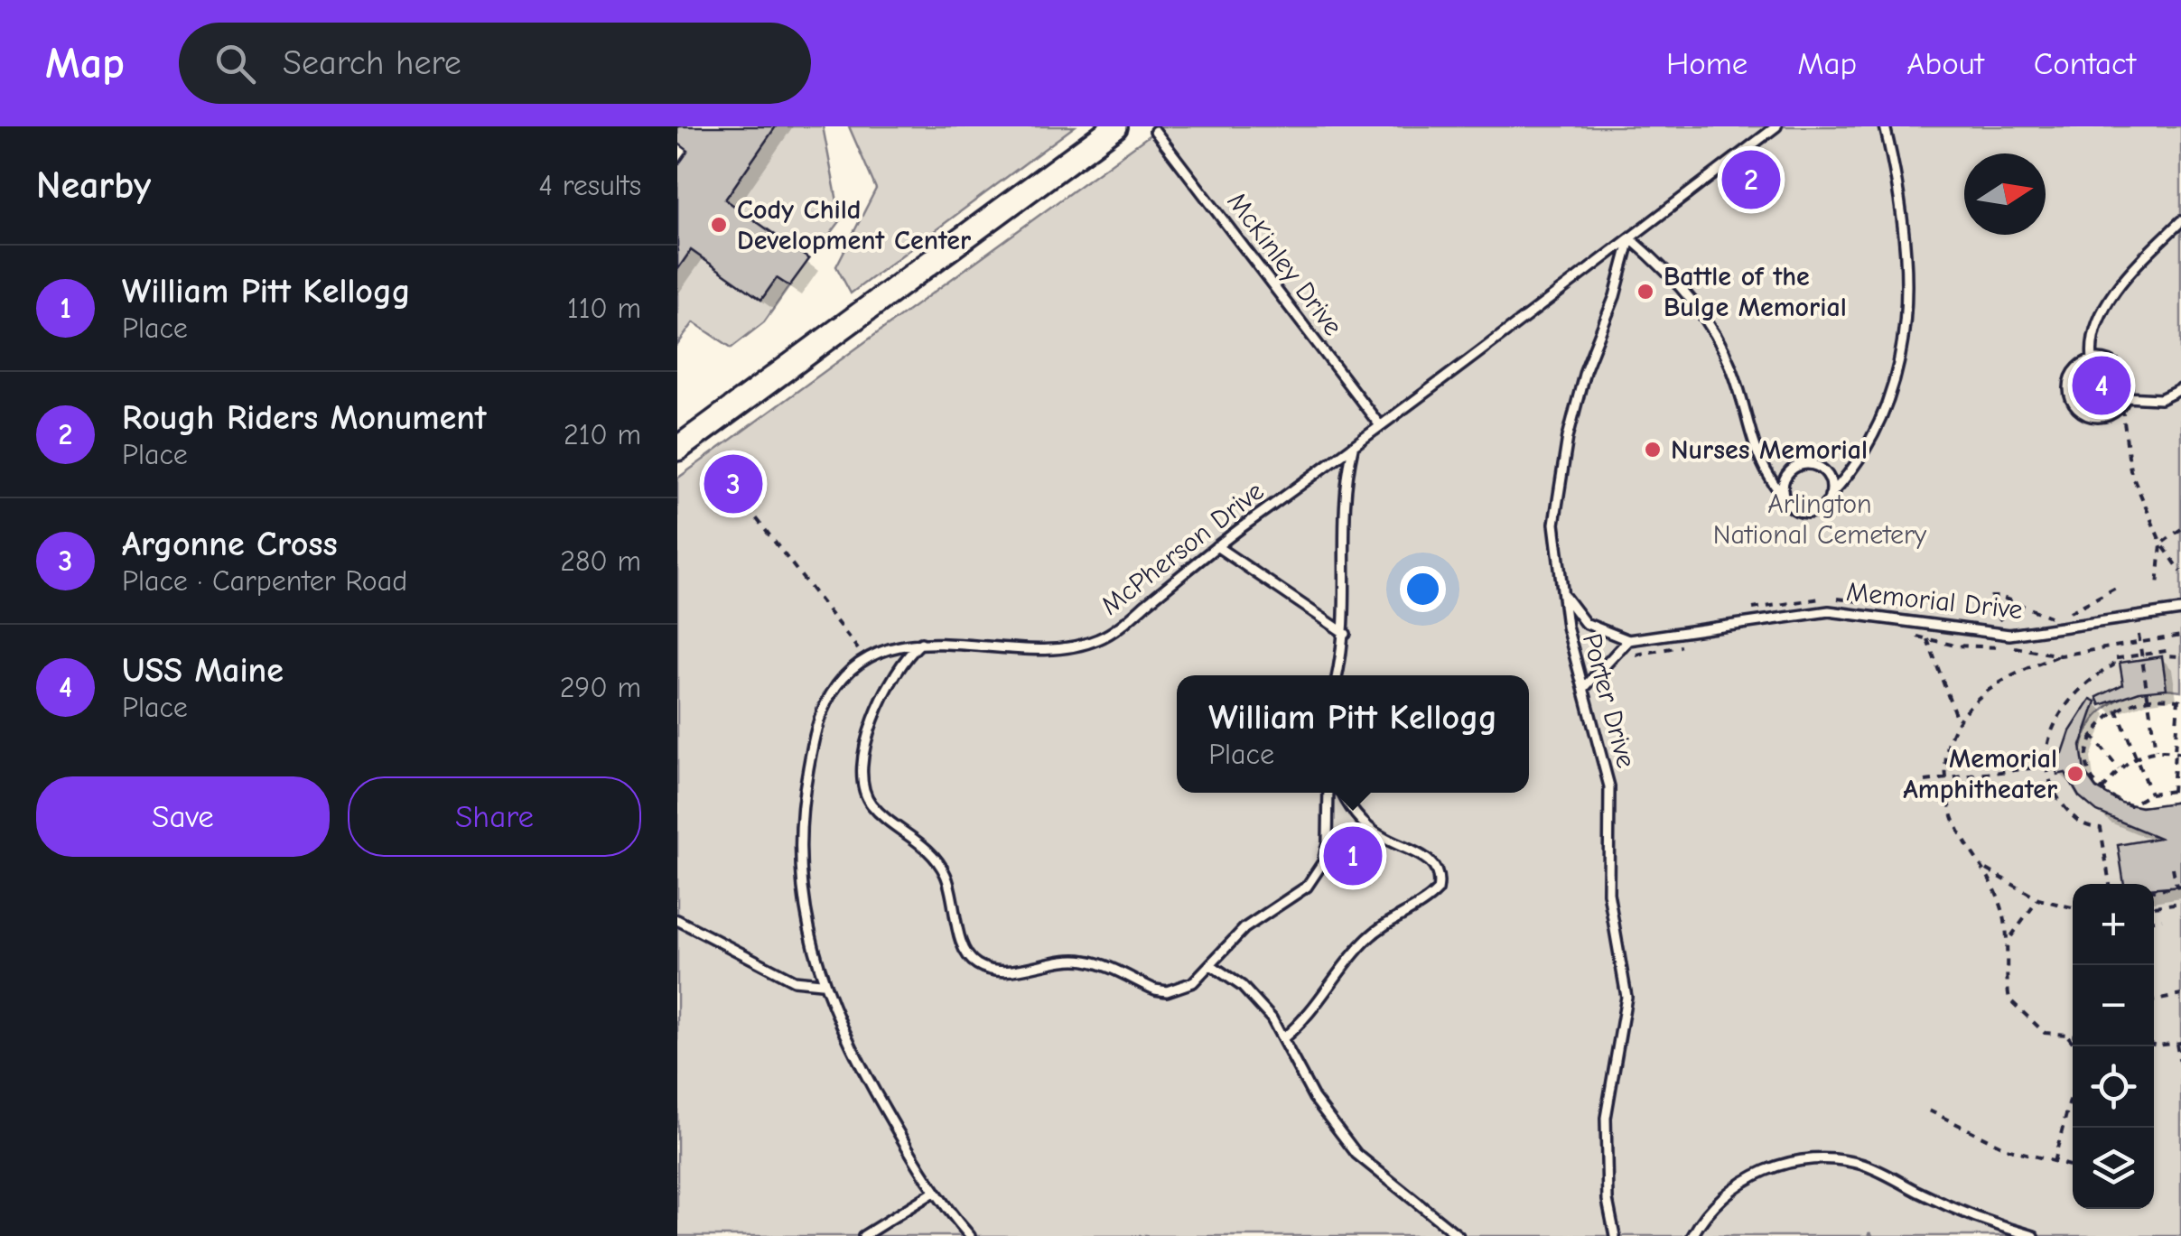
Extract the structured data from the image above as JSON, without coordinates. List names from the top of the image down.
{
  "streets": {
    "lane": [
      "McKinley Drive",
      "McPherson Drive",
      "Memorial Drive",
      "Porter Drive"
    ]
  },
  "crossings": [
    ["McKinley Drive", "McPherson Drive"],
    ["McPherson Drive", "Porter Drive"],
    ["Memorial Drive", "Porter Drive"]
  ],
  "parks": ["Arlington National Cemetery"],
  "places": [
    "Cody Child Development Center",
    "Battle of the Bulge Memorial",
    "Nurses Memorial",
    "Memorial Amphitheater"
  ],
  "north": "right",
  "page": {
    "header": "Map",
    "search": "Search here",
    "nav": [
      "Home",
      "Map",
      "About",
      "Contact"
    ],
    "heading": ["Nearby", "4 results"],
    "pins": [
      "2",
      "4",
      "3",
      "1"
    ],
    "list": [
      {
        "mark": "1",
        "name": "William Pitt Kellogg",
        "note": "Place",
        "value": "110 m"
      },
      {
        "mark": "2",
        "name": "Rough Riders Monument",
        "note": "Place",
        "value": "210 m"
      },
      {
        "mark": "3",
        "name": "Argonne Cross",
        "note": "Place · Carpenter Road",
        "value": "280 m"
      },
      {
        "mark": "4",
        "name": "USS Maine",
        "note": "Place",
        "value": "290 m"
      }
    ],
    "popup": ["William Pitt Kellogg", "Place"],
    "buttons": ["Save", "Share"],
    "map_buttons": ["+", "−"]
  }
}
